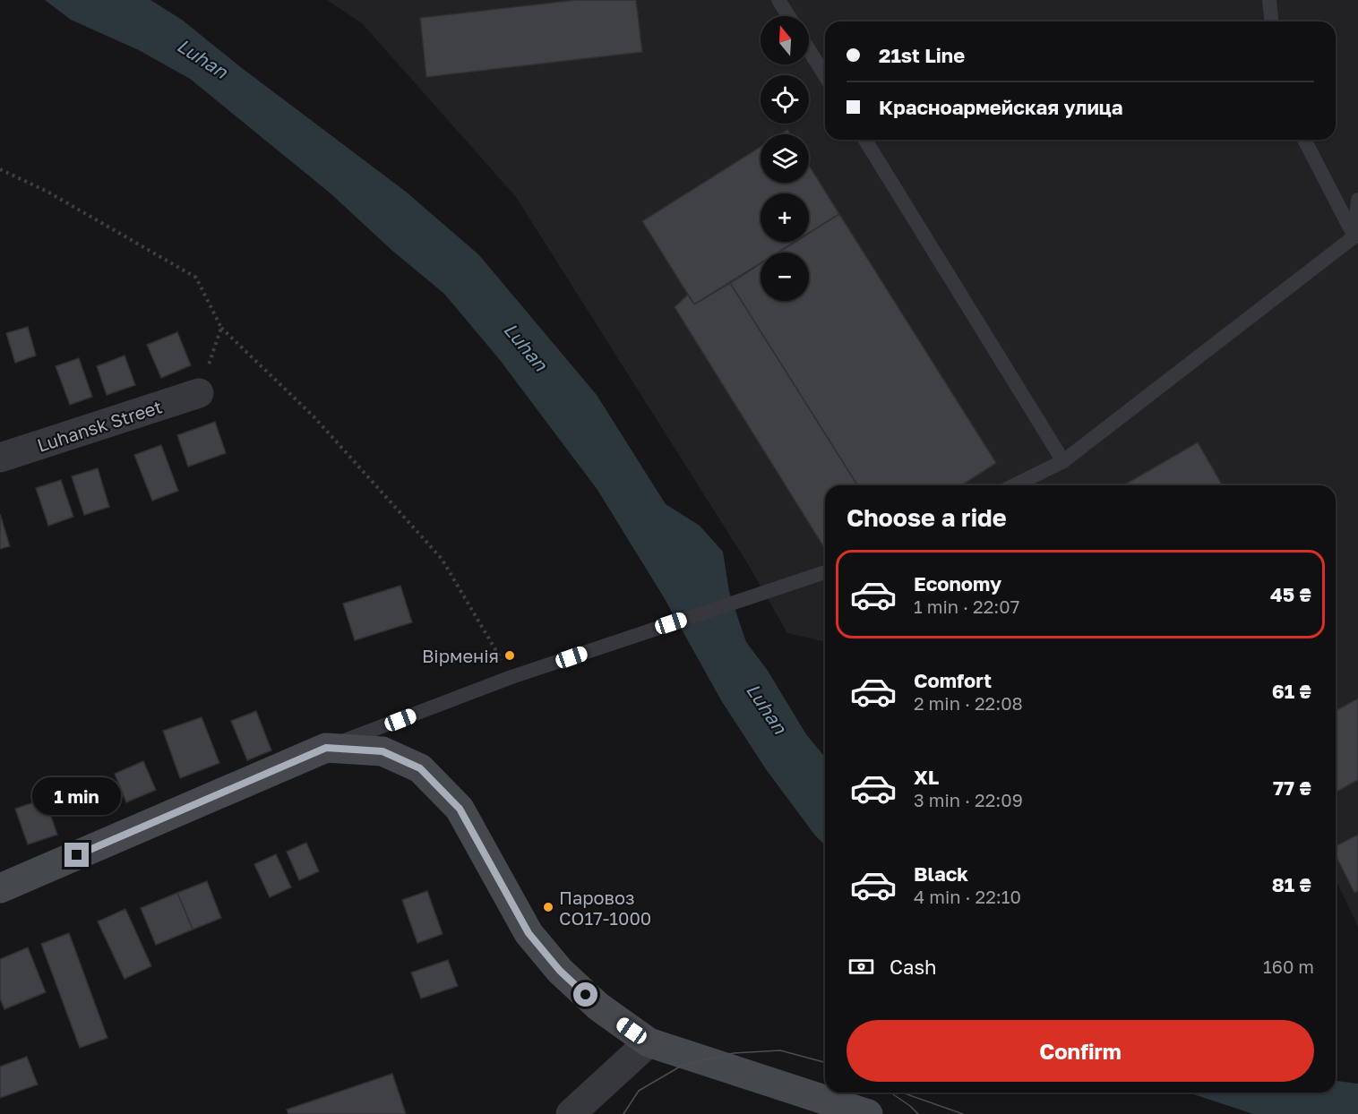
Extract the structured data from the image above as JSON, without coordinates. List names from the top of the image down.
{
  "streets": {
    "street": ["Luhansk Street"]
  },
  "water": ["Luhan"],
  "places": ["Вірменія", "Паровоз СО17-1000"],
  "north": "top",
  "page": {
    "map_buttons": ["+", "−"],
    "banner": ["21st Line", "Красноармейская улица"],
    "heading": "Choose a ride",
    "list": [
      {
        "name": "Economy",
        "note": "1 min · 22:07",
        "value": "45 ₴"
      },
      {
        "name": "Comfort",
        "note": "2 min · 22:08",
        "value": "61 ₴"
      },
      {
        "name": "XL",
        "note": "3 min · 22:09",
        "value": "77 ₴"
      },
      {
        "name": "Black",
        "note": "4 min · 22:10",
        "value": "81 ₴"
      }
    ],
    "bubble": "1 min",
    "pay": ["Cash", "160 m"],
    "buttons": "Confirm"
  }
}
